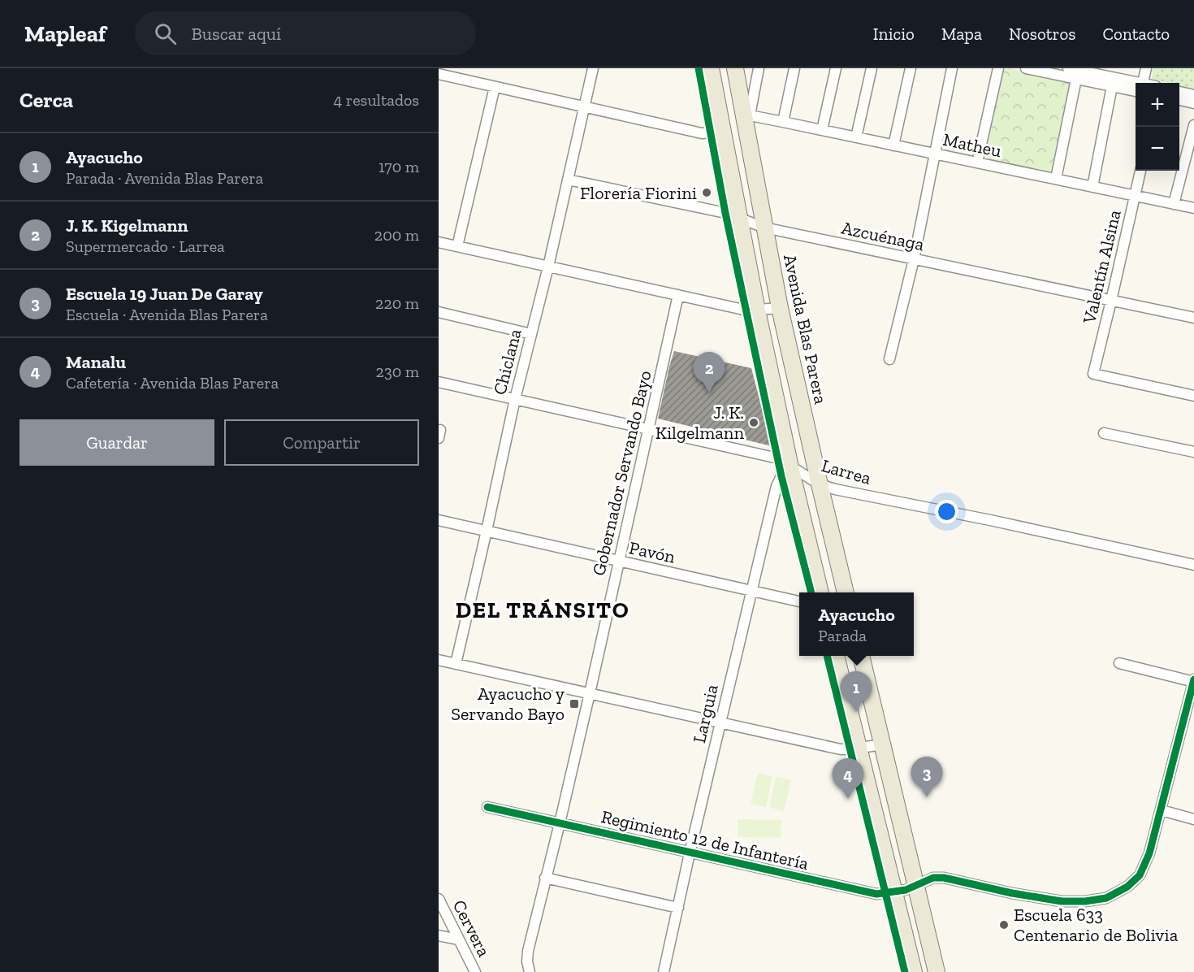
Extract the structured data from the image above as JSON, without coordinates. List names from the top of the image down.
{
  "streets": {
    "main road": ["Avenida Blas Parera"],
    "street": [
      "Matheu",
      "Azcuénaga",
      "Valentín Alsina",
      "Chiclana",
      "Larrea",
      "Gobernador Servando Bayo",
      "Pavón",
      "Larguia",
      "Regimiento 12 de Infantería",
      "Cervera"
    ]
  },
  "crossings": [
    ["Matheu", "Valentín Alsina"],
    ["Matheu", "Avenida Blas Parera"],
    ["Azcuénaga", "Valentín Alsina"],
    ["Azcuénaga", "Avenida Blas Parera"],
    ["Azcuénaga", "Chiclana"],
    ["Avenida Blas Parera", "Larrea"],
    ["Chiclana", "Larrea"],
    ["Chiclana", "Pavón"],
    ["Larrea", "Gobernador Servando Bayo"],
    ["Larrea", "Larguia"],
    ["Gobernador Servando Bayo", "Pavón"],
    ["Gobernador Servando Bayo", "Regimiento 12 de Infantería"],
    ["Pavón", "Larguia"],
    ["Larguia", "Regimiento 12 de Infantería"]
  ],
  "districts": ["DEL TRÁNSITO"],
  "places": {
    "other": ["Florería Fiorini", "J. K. Kilgelmann", "Escuela 633 Centenario de Bolivia"],
    "transit": ["Ayacucho y Servando Bayo"]
  },
  "page": {
    "header": "Mapleaf",
    "search": "Buscar aquí",
    "nav": [
      "Inicio",
      "Mapa",
      "Nosotros",
      "Contacto"
    ],
    "heading": ["Cerca", "4 resultados"],
    "map_buttons": ["+", "−"],
    "list": [
      {
        "mark": "1",
        "name": "Ayacucho",
        "note": "Parada · Avenida Blas Parera",
        "value": "170 m"
      },
      {
        "mark": "2",
        "name": "J. K. Kigelmann",
        "note": "Supermercado · Larrea",
        "value": "200 m"
      },
      {
        "mark": "3",
        "name": "Escuela 19 Juan De Garay",
        "note": "Escuela · Avenida Blas Parera",
        "value": "220 m"
      },
      {
        "mark": "4",
        "name": "Manalu",
        "note": "Cafetería · Avenida Blas Parera",
        "value": "230 m"
      }
    ],
    "pins": [
      "2",
      "1",
      "3",
      "4"
    ],
    "buttons": ["Guardar", "Compartir"],
    "popup": ["Ayacucho", "Parada"]
  }
}
